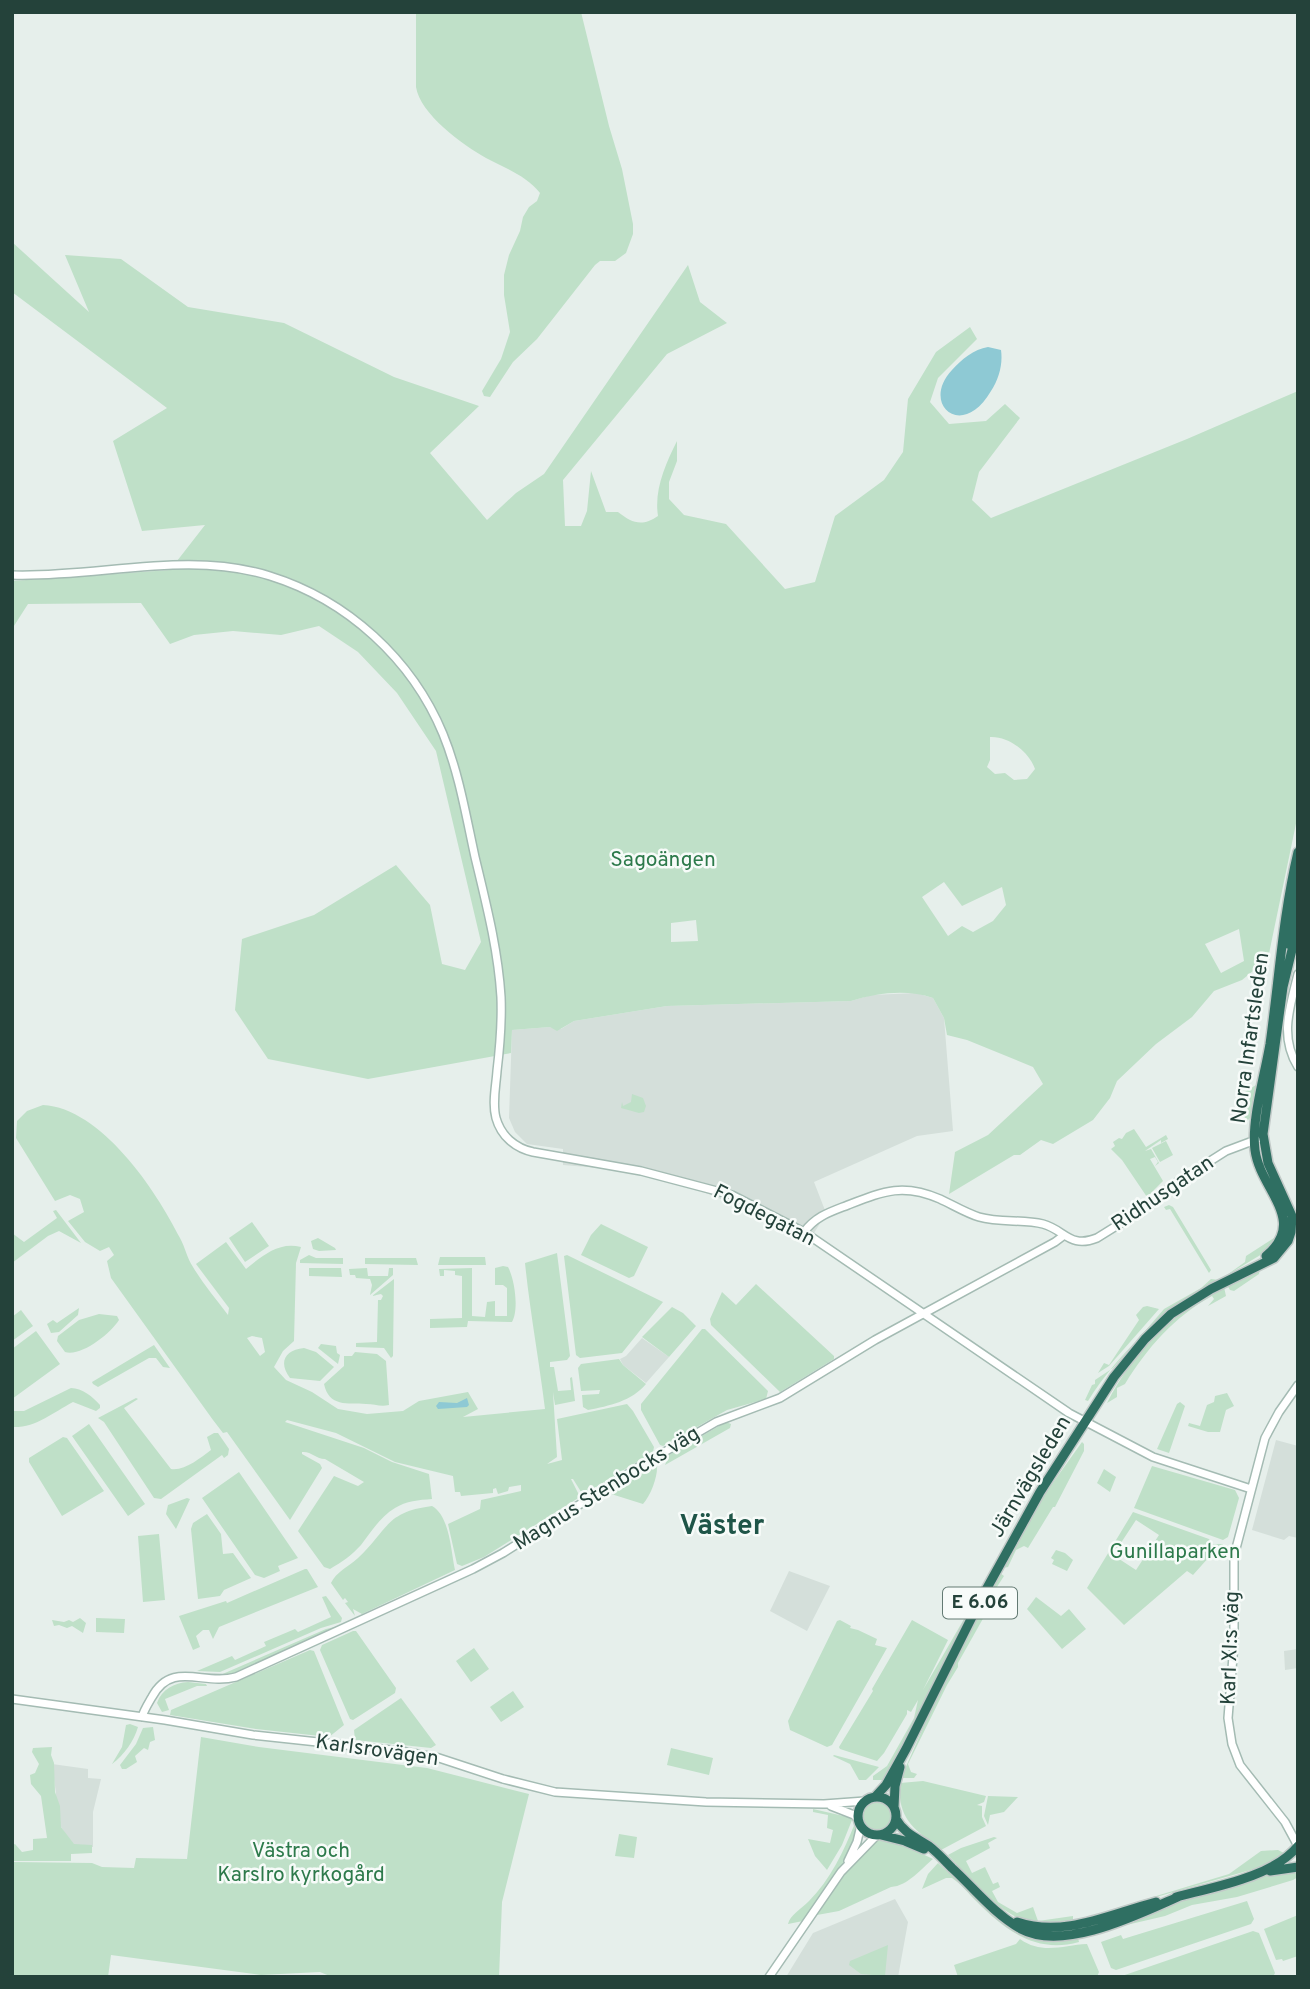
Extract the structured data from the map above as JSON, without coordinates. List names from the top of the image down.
{
  "streets": {
    "highway": ["Norra Infartsleden", "Järnvägsleden", "E 6.06"],
    "street": [
      "Ridhusgatan",
      "Fogdegatan",
      "Magnus Stenbocks väg",
      "Karl XI:s väg",
      "Karlsrovägen"
    ]
  },
  "crossings": [
    ["Norra Infartsleden", "Ridhusgatan"],
    ["Norra Infartsleden", "Järnvägsleden"],
    ["Ridhusgatan", "Magnus Stenbocks väg"],
    ["Fogdegatan", "Järnvägsleden"],
    ["Fogdegatan", "Magnus Stenbocks väg"],
    ["Fogdegatan", "Karl XI:s väg"],
    ["Järnvägsleden", "E 6.06"],
    ["Järnvägsleden", "Karlsrovägen"],
    ["Magnus Stenbocks väg", "Karlsrovägen"],
    ["E 6.06", "Karlsrovägen"]
  ],
  "districts": ["Väster"],
  "parks": ["Sagoängen", "Gunillaparken", "Västra och Karslro kyrkogård"]
}
